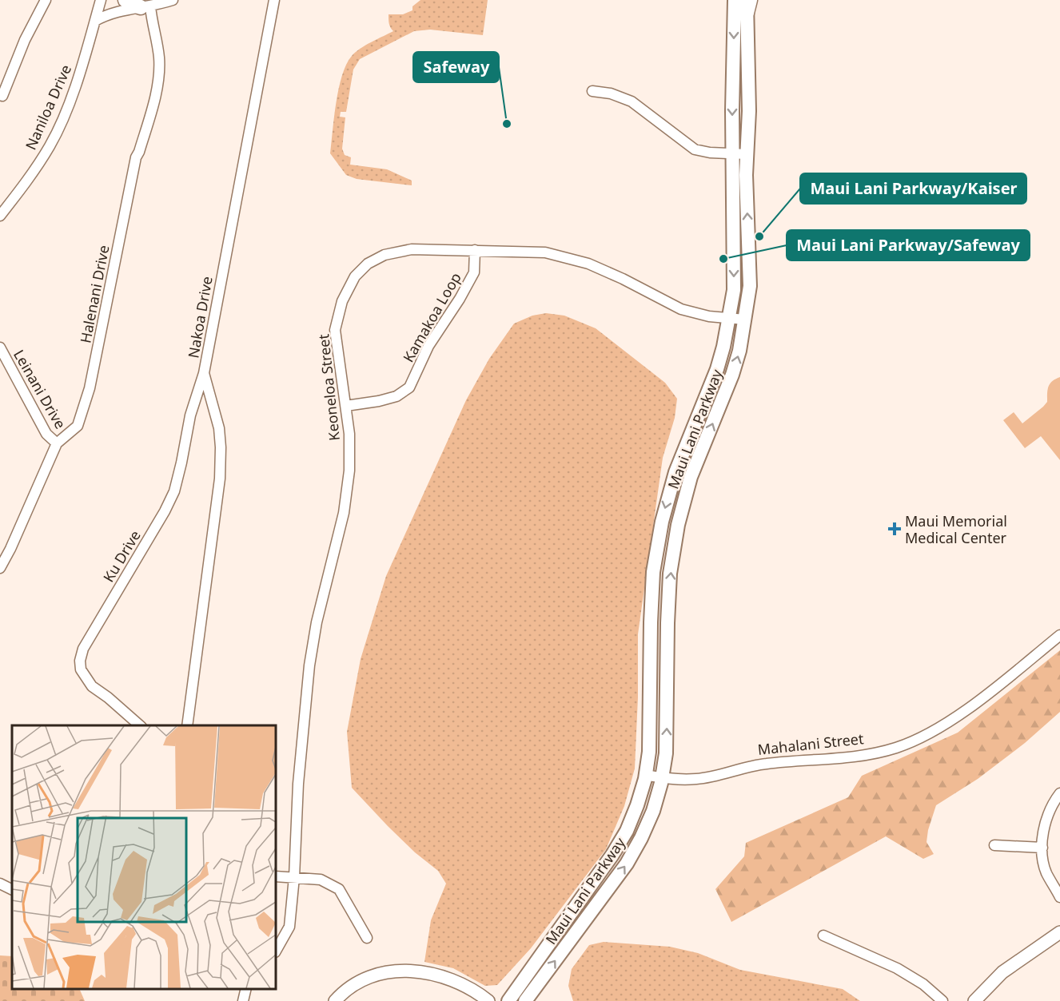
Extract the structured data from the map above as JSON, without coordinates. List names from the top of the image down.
{
  "streets": {
    "main road": ["Maui Lani Parkway"],
    "street": [
      "Naniloa Drive",
      "Halenani Drive",
      "Nakoa Drive",
      "Kamakoa Loop",
      "Keoneloa Street",
      "Leinani Drive",
      "Ku Drive",
      "Mahalani Street"
    ]
  },
  "crossings": [
    ["Halenani Drive", "Leinani Drive"],
    ["Nakoa Drive", "Ku Drive"],
    ["Kamakoa Loop", "Keoneloa Street"],
    ["Keoneloa Street", "Maui Lani Parkway"],
    ["Maui Lani Parkway", "Mahalani Street"]
  ],
  "places": {
    "other": ["Safeway", "Maui Lani Parkway/Kaiser", "Maui Lani Parkway/Safeway"],
    "health": ["Maui Memorial Medical Center"]
  }
}
